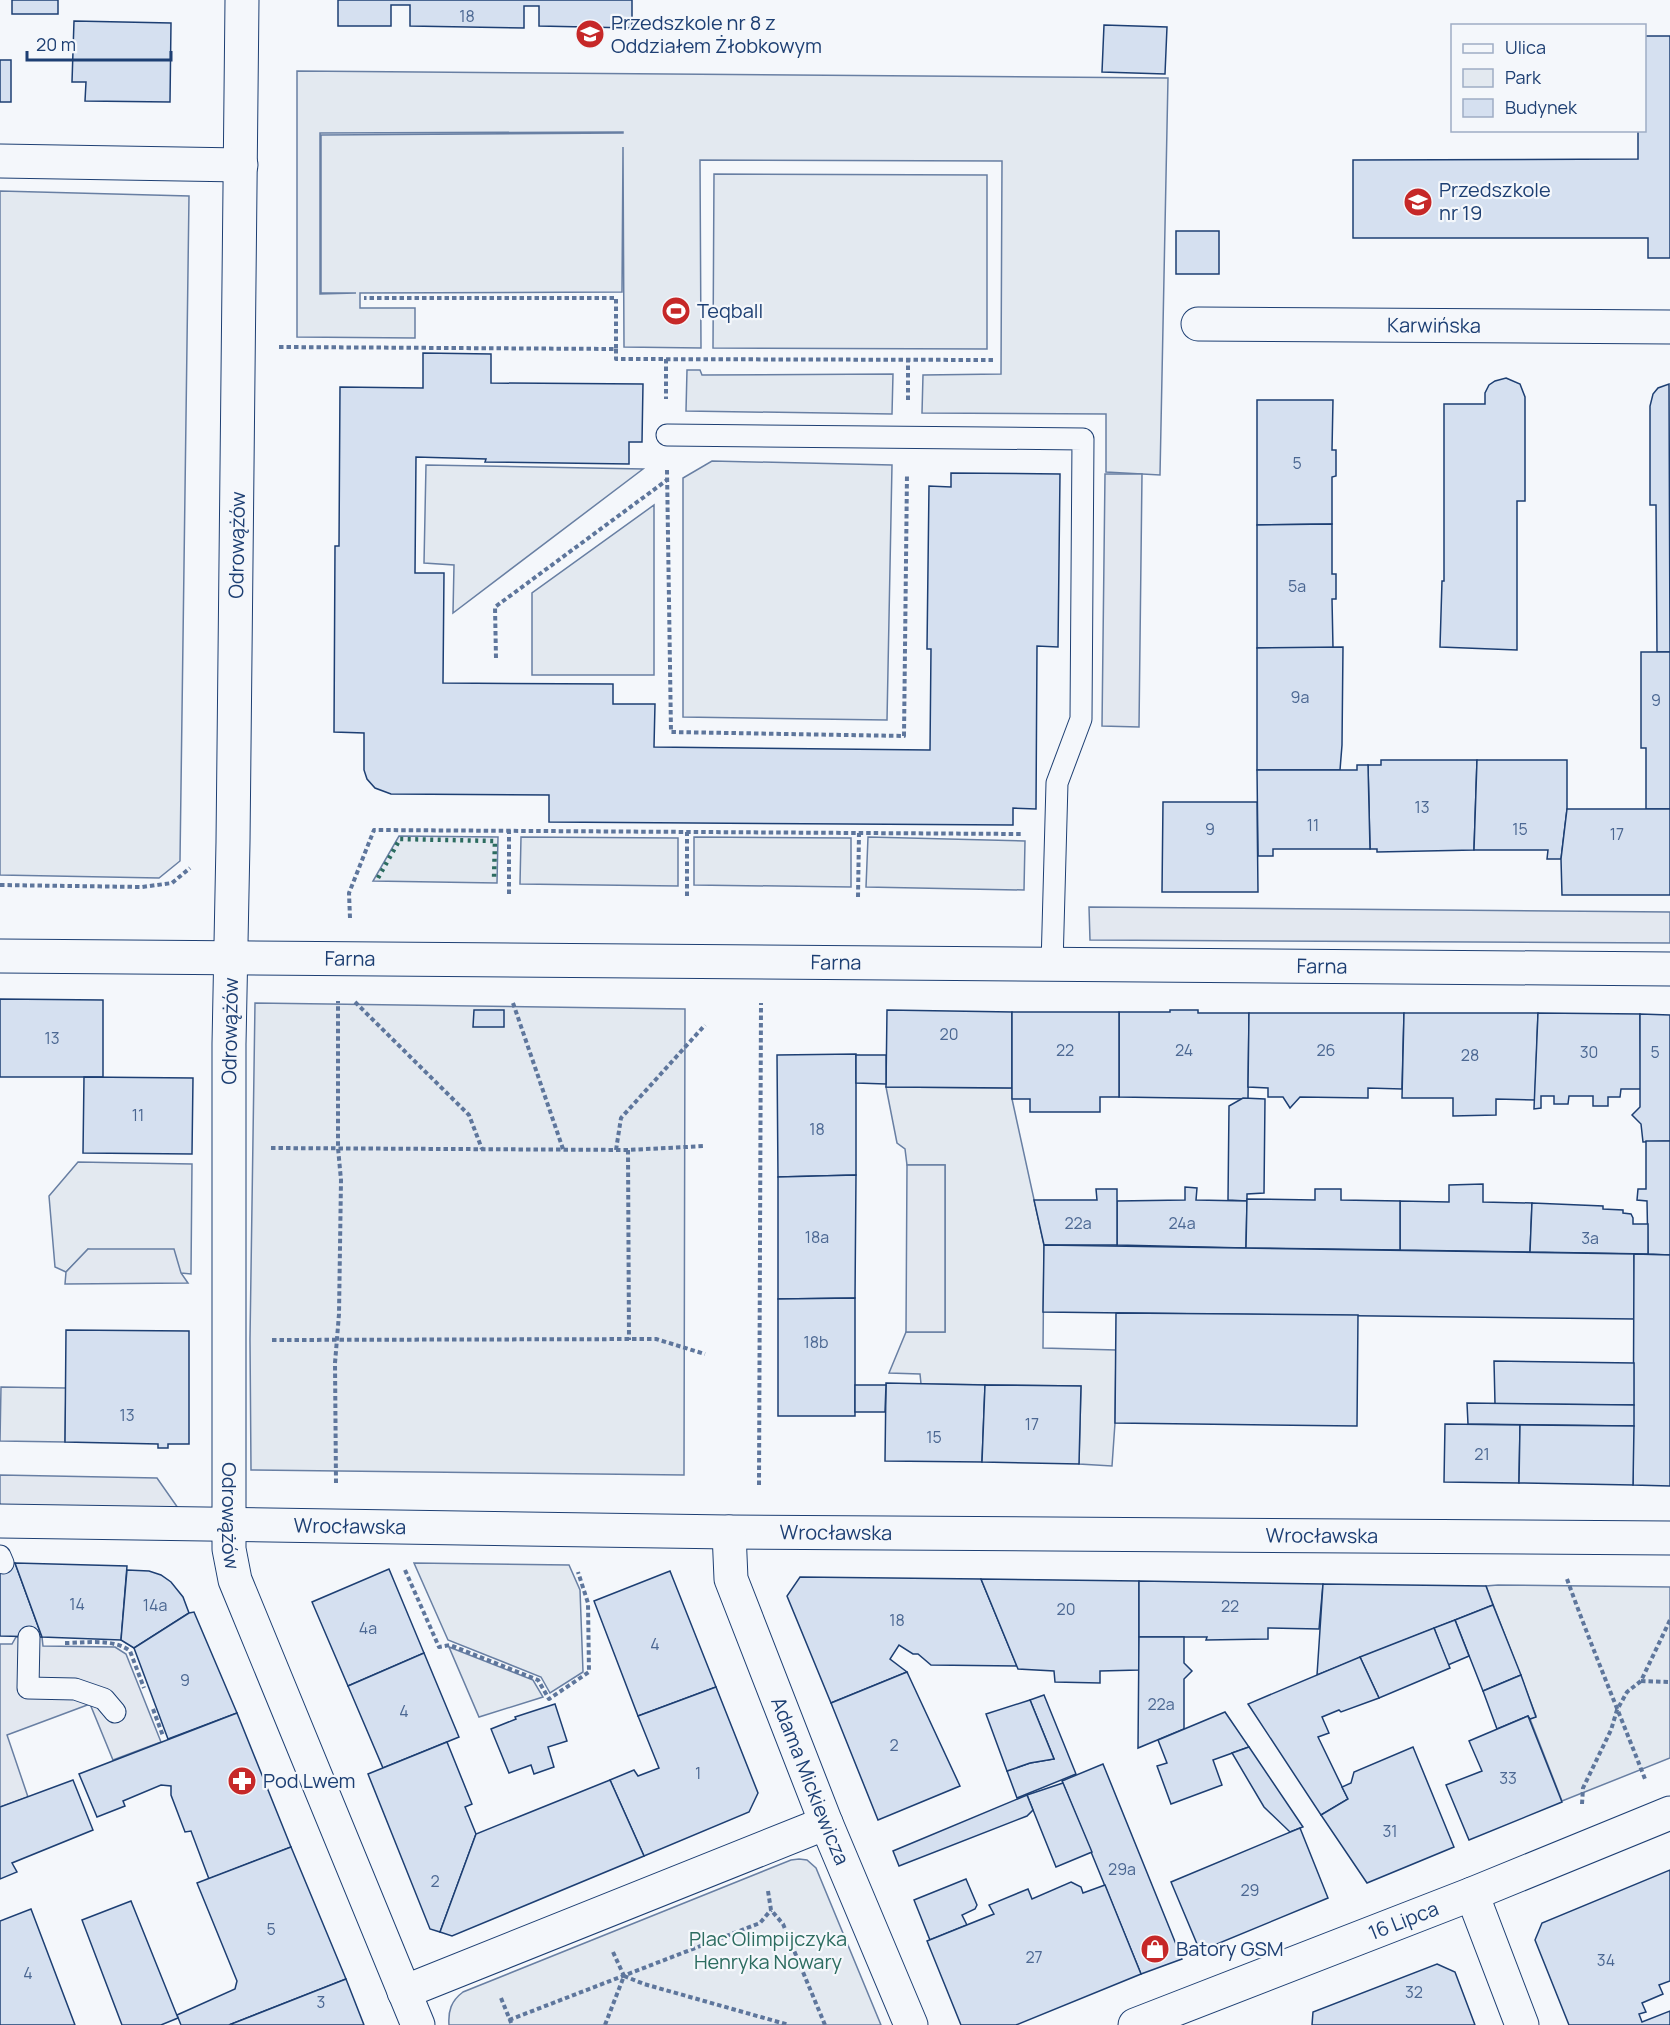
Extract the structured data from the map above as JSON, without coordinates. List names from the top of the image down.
{
  "streets": {
    "street": [
      "Karwińska",
      "Odrowążów",
      "Farna",
      "Wrocławska",
      "Adama Mickiewicza",
      "16 Lipca"
    ]
  },
  "crossings": [
    ["Odrowążów", "Farna"],
    ["Odrowążów", "Wrocławska"],
    ["Wrocławska", "Adama Mickiewicza"]
  ],
  "parks": ["Plac Olimpijczyka Henryka Nowary"],
  "places": {
    "school or university": ["Przedszkole nr 8 z Oddziałem Żłobkowym", "Przedszkole nr 19"],
    "sports": ["Teqball"],
    "pharmacy": ["Pod Lwem"],
    "shop": ["Batory GSM"]
  },
  "house_numbers": [
    "18",
    "5",
    "5a",
    "9a",
    "9",
    "13",
    "11",
    "9",
    "15",
    "17",
    "20",
    "13",
    "22",
    "24",
    "26",
    "30",
    "5",
    "28",
    "11",
    "18",
    "22a",
    "24a",
    "18a",
    "3a",
    "18b",
    "13",
    "17",
    "15",
    "21",
    "14",
    "14a",
    "22",
    "20",
    "18",
    "4a",
    "4",
    "9",
    "22a",
    "4",
    "2",
    "1",
    "33",
    "31",
    "29a",
    "2",
    "29",
    "5",
    "27",
    "34",
    "4",
    "32",
    "3"
  ],
  "legend": ["Ulica", "Park", "Budynek"],
  "scale_bar": "20 m"
}
